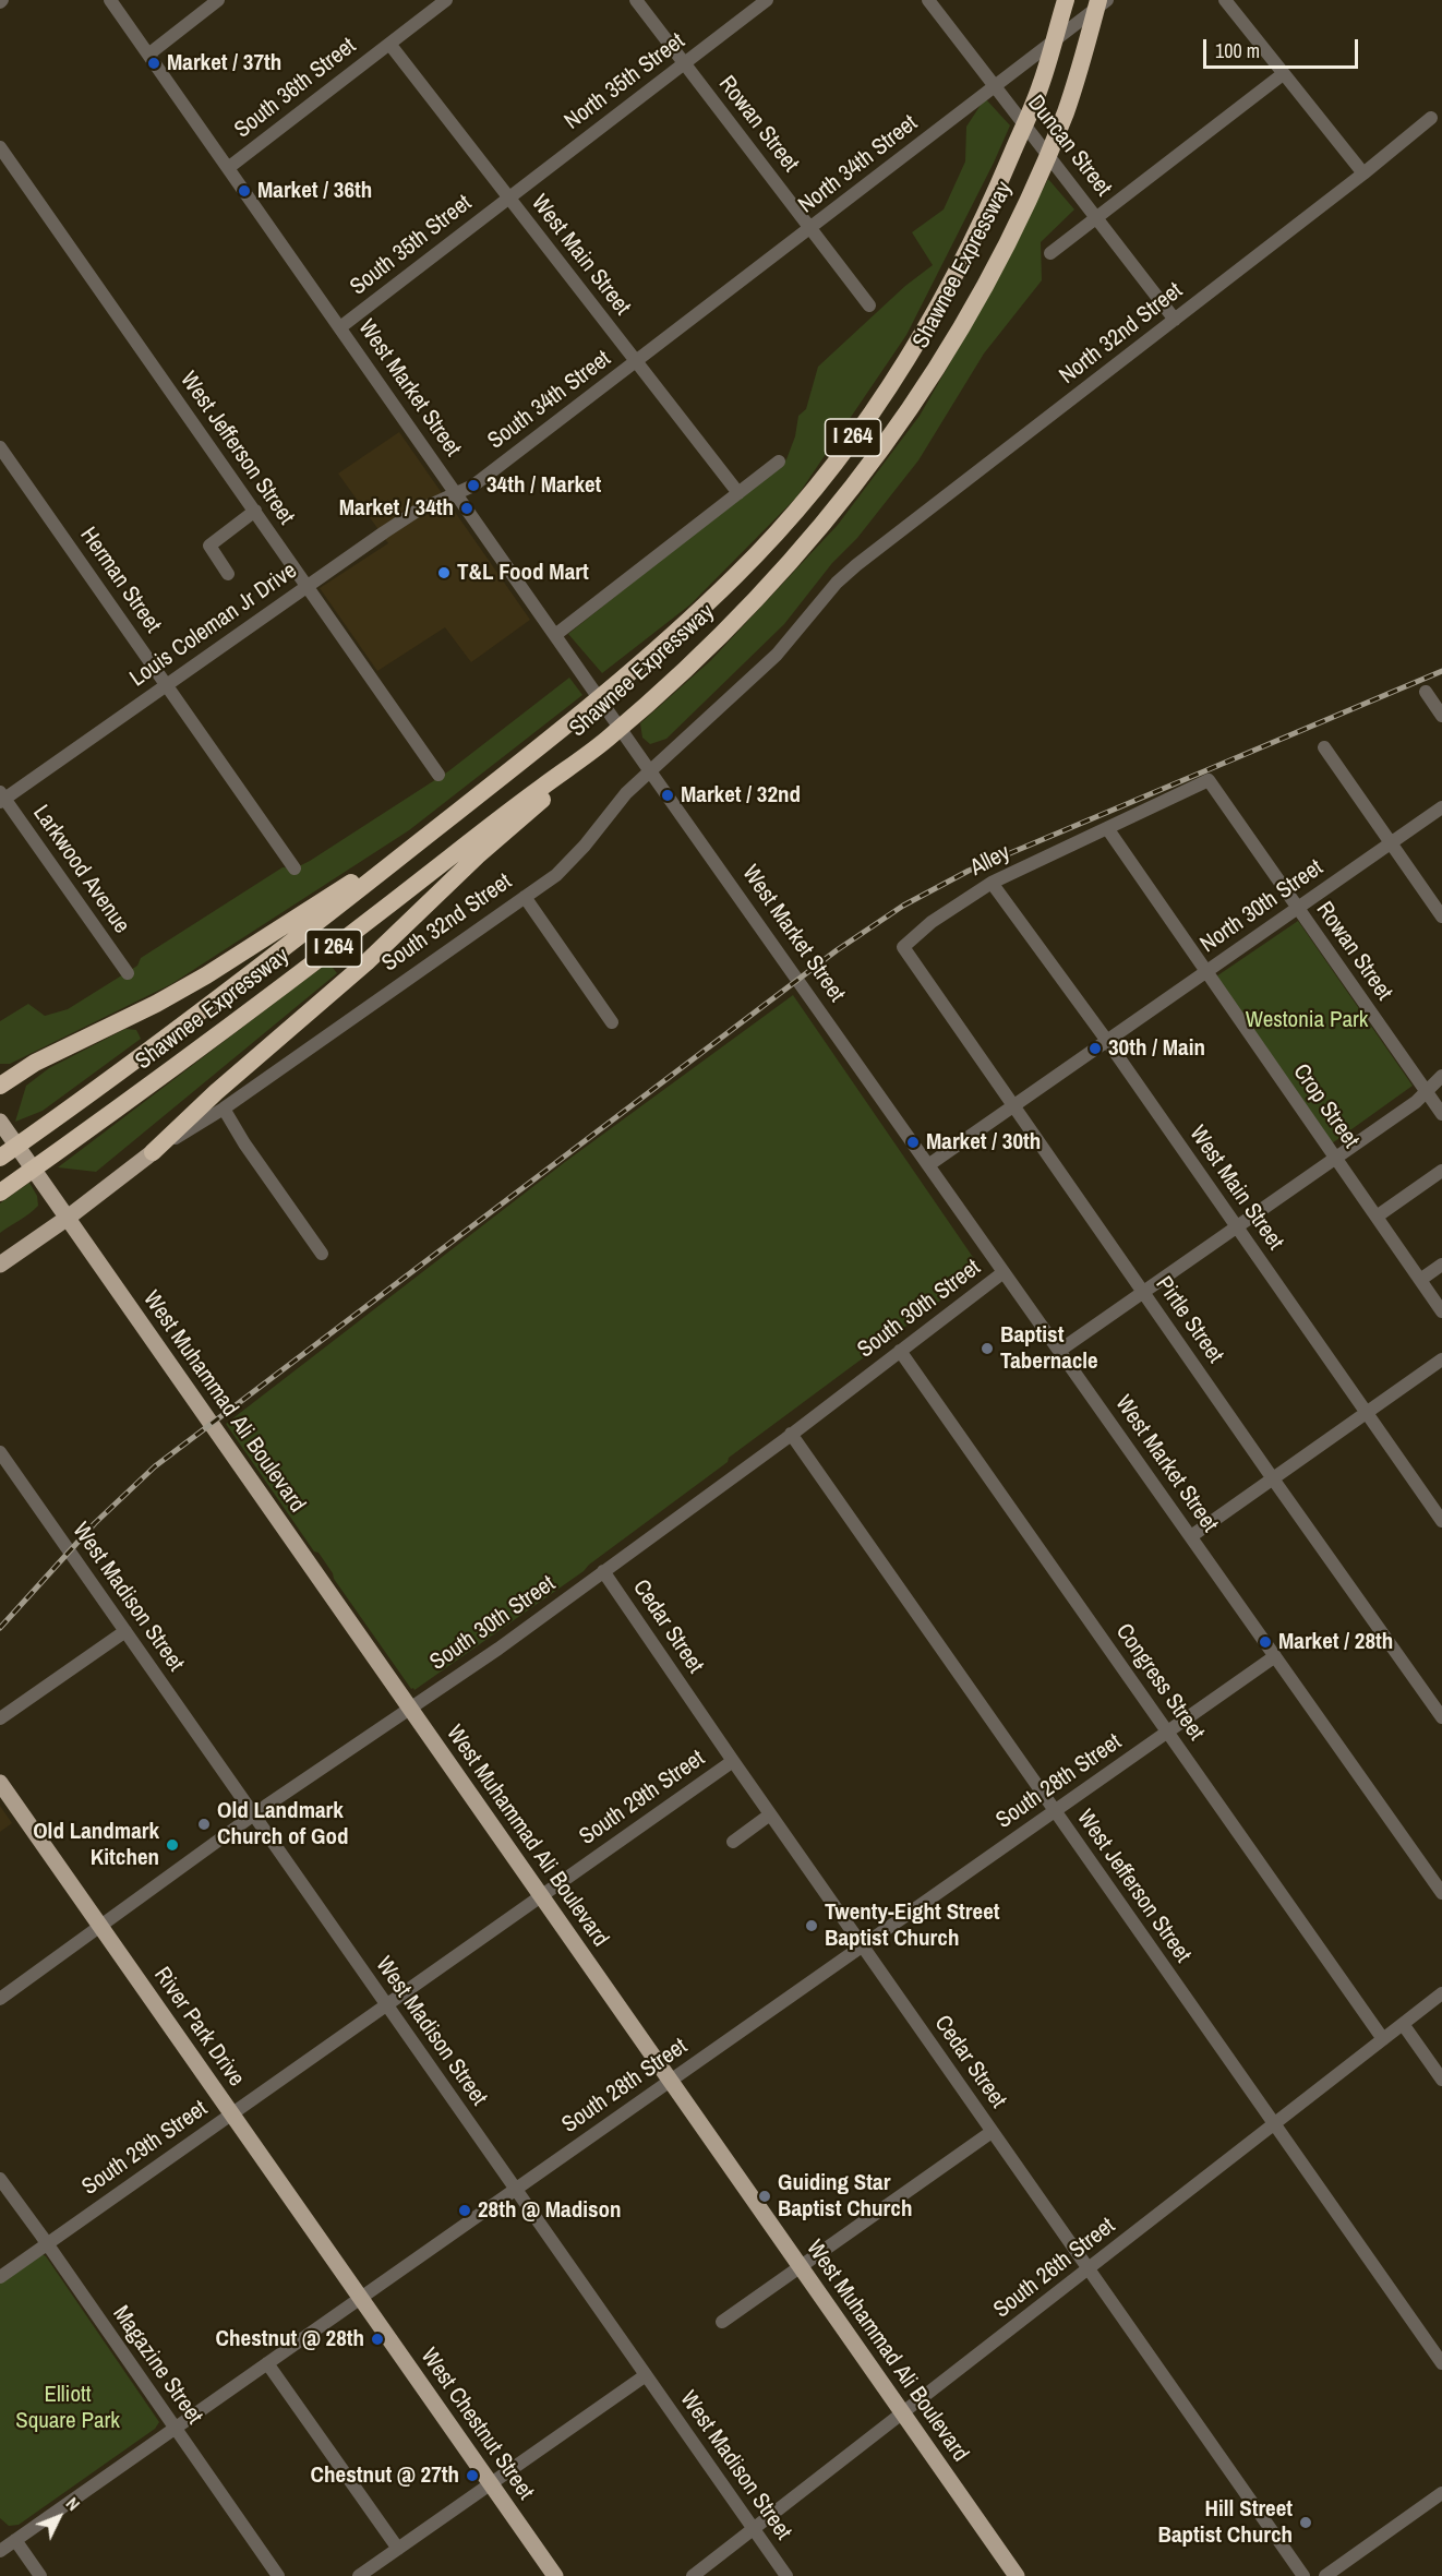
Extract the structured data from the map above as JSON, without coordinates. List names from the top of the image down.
{
  "streets": {
    "highway": ["Shawnee Expressway", "I 264"],
    "main road": [
      "South 32nd Street",
      "West Muhammad Ali Boulevard",
      "River Park Drive",
      "West Chestnut Street"
    ],
    "street": [
      "North 35th Street",
      "South 36th Street",
      "Rowan Street",
      "Duncan Street",
      "North 34th Street",
      "South 35th Street",
      "West Main Street",
      "North 32nd Street",
      "West Market Street",
      "South 34th Street",
      "West Jefferson Street",
      "Herman Street",
      "Louis Coleman Jr Drive",
      "Alley",
      "Larkwood Avenue",
      "North 30th Street",
      "Crop Street",
      "South 30th Street",
      "Pirtle Street",
      "West Madison Street",
      "Cedar Street",
      "Congress Street",
      "South 28th Street",
      "South 29th Street",
      "South 26th Street",
      "Magazine Street"
    ]
  },
  "crossings": [
    ["North 35th Street", "Rowan Street"],
    ["North 35th Street", "South 35th Street"],
    ["North 35th Street", "West Main Street"],
    ["South 36th Street", "West Main Street"],
    ["South 36th Street", "West Market Street"],
    ["Rowan Street", "North 34th Street"],
    ["Rowan Street", "Alley"],
    ["Rowan Street", "North 30th Street"],
    ["Duncan Street", "North 34th Street"],
    ["Duncan Street", "North 32nd Street"],
    ["North 34th Street", "West Main Street"],
    ["North 34th Street", "South 34th Street"],
    ["South 35th Street", "West Main Street"],
    ["South 35th Street", "West Market Street"],
    ["West Main Street", "South 34th Street"],
    ["West Main Street", "Alley"],
    ["West Main Street", "North 30th Street"],
    ["North 32nd Street", "South 32nd Street"],
    ["West Market Street", "South 34th Street"],
    ["West Market Street", "Louis Coleman Jr Drive"],
    ["West Market Street", "South 32nd Street"],
    ["West Market Street", "South 30th Street"],
    ["West Market Street", "South 28th Street"],
    ["South 34th Street", "Louis Coleman Jr Drive"],
    ["West Jefferson Street", "Louis Coleman Jr Drive"],
    ["West Jefferson Street", "South 30th Street"],
    ["West Jefferson Street", "South 28th Street"],
    ["West Jefferson Street", "South 26th Street"],
    ["Herman Street", "Louis Coleman Jr Drive"],
    ["Louis Coleman Jr Drive", "Larkwood Avenue"],
    ["Alley", "Crop Street"],
    ["Alley", "Pirtle Street"],
    ["North 30th Street", "Crop Street"],
    ["South 32nd Street", "West Muhammad Ali Boulevard"],
    ["South 30th Street", "West Muhammad Ali Boulevard"],
    ["South 30th Street", "West Madison Street"],
    ["South 30th Street", "Cedar Street"],
    ["South 30th Street", "Congress Street"],
    ["South 30th Street", "River Park Drive"],
    ["West Muhammad Ali Boulevard", "South 28th Street"],
    ["West Muhammad Ali Boulevard", "South 29th Street"],
    ["West Muhammad Ali Boulevard", "South 26th Street"],
    ["West Madison Street", "South 28th Street"],
    ["West Madison Street", "South 29th Street"],
    ["West Madison Street", "South 26th Street"],
    ["Cedar Street", "South 28th Street"],
    ["Cedar Street", "South 29th Street"],
    ["Cedar Street", "South 26th Street"],
    ["Congress Street", "South 28th Street"],
    ["Congress Street", "South 26th Street"],
    ["South 28th Street", "River Park Drive"],
    ["South 28th Street", "Magazine Street"],
    ["South 28th Street", "West Chestnut Street"],
    ["South 29th Street", "River Park Drive"],
    ["South 29th Street", "Magazine Street"],
    ["River Park Drive", "West Chestnut Street"]
  ],
  "parks": ["Westonia Park", "Elliott Square Park"],
  "places": [
    "Market / 37th",
    "Market / 36th",
    "34th / Market",
    "Market / 34th",
    "T&L Food Mart",
    "Market / 32nd",
    "30th / Main",
    "Market / 30th",
    "Baptist Tabernacle",
    "Market / 28th",
    "Old Landmark Church of God",
    "Old Landmark Kitchen",
    "Twenty-Eight Street Baptist Church",
    "Guiding Star Baptist Church",
    "28th @ Madison",
    "Chestnut @ 28th",
    "Chestnut @ 27th",
    "Hill Street Baptist Church"
  ],
  "scale_bar": "100 m",
  "north": "top right"
}
